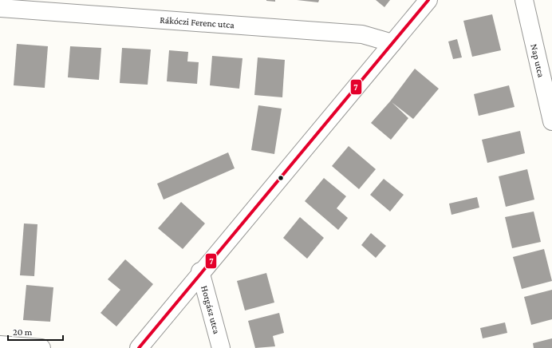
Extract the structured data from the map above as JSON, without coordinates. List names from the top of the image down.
{
  "streets": {
    "street": ["Rákóczi Ferenc utca", "Nap utca", "Horgász utca"]
  },
  "lines": ["transit line 7"],
  "scale_bar": "20 m"
}
